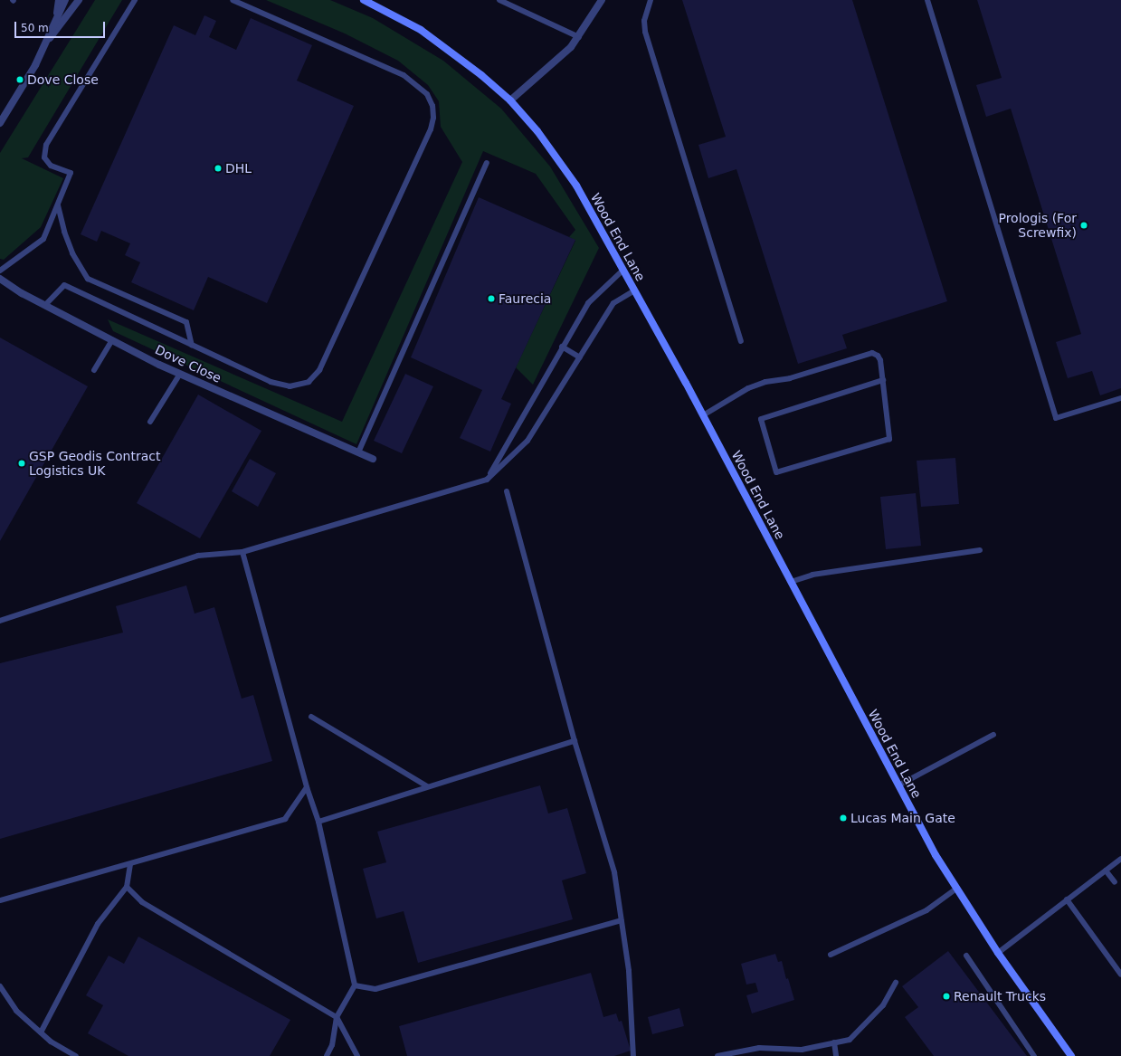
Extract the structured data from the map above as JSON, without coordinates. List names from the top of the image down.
{
  "streets": {
    "street": ["Wood End Lane", "Dove Close"]
  },
  "places": [
    "Dove Close",
    "DHL",
    "Prologis (For Screwfix)",
    "Faurecia",
    "GSP Geodis Contract Logistics UK",
    "Lucas Main Gate",
    "Renault Trucks"
  ],
  "scale_bar": "50 m"
}
